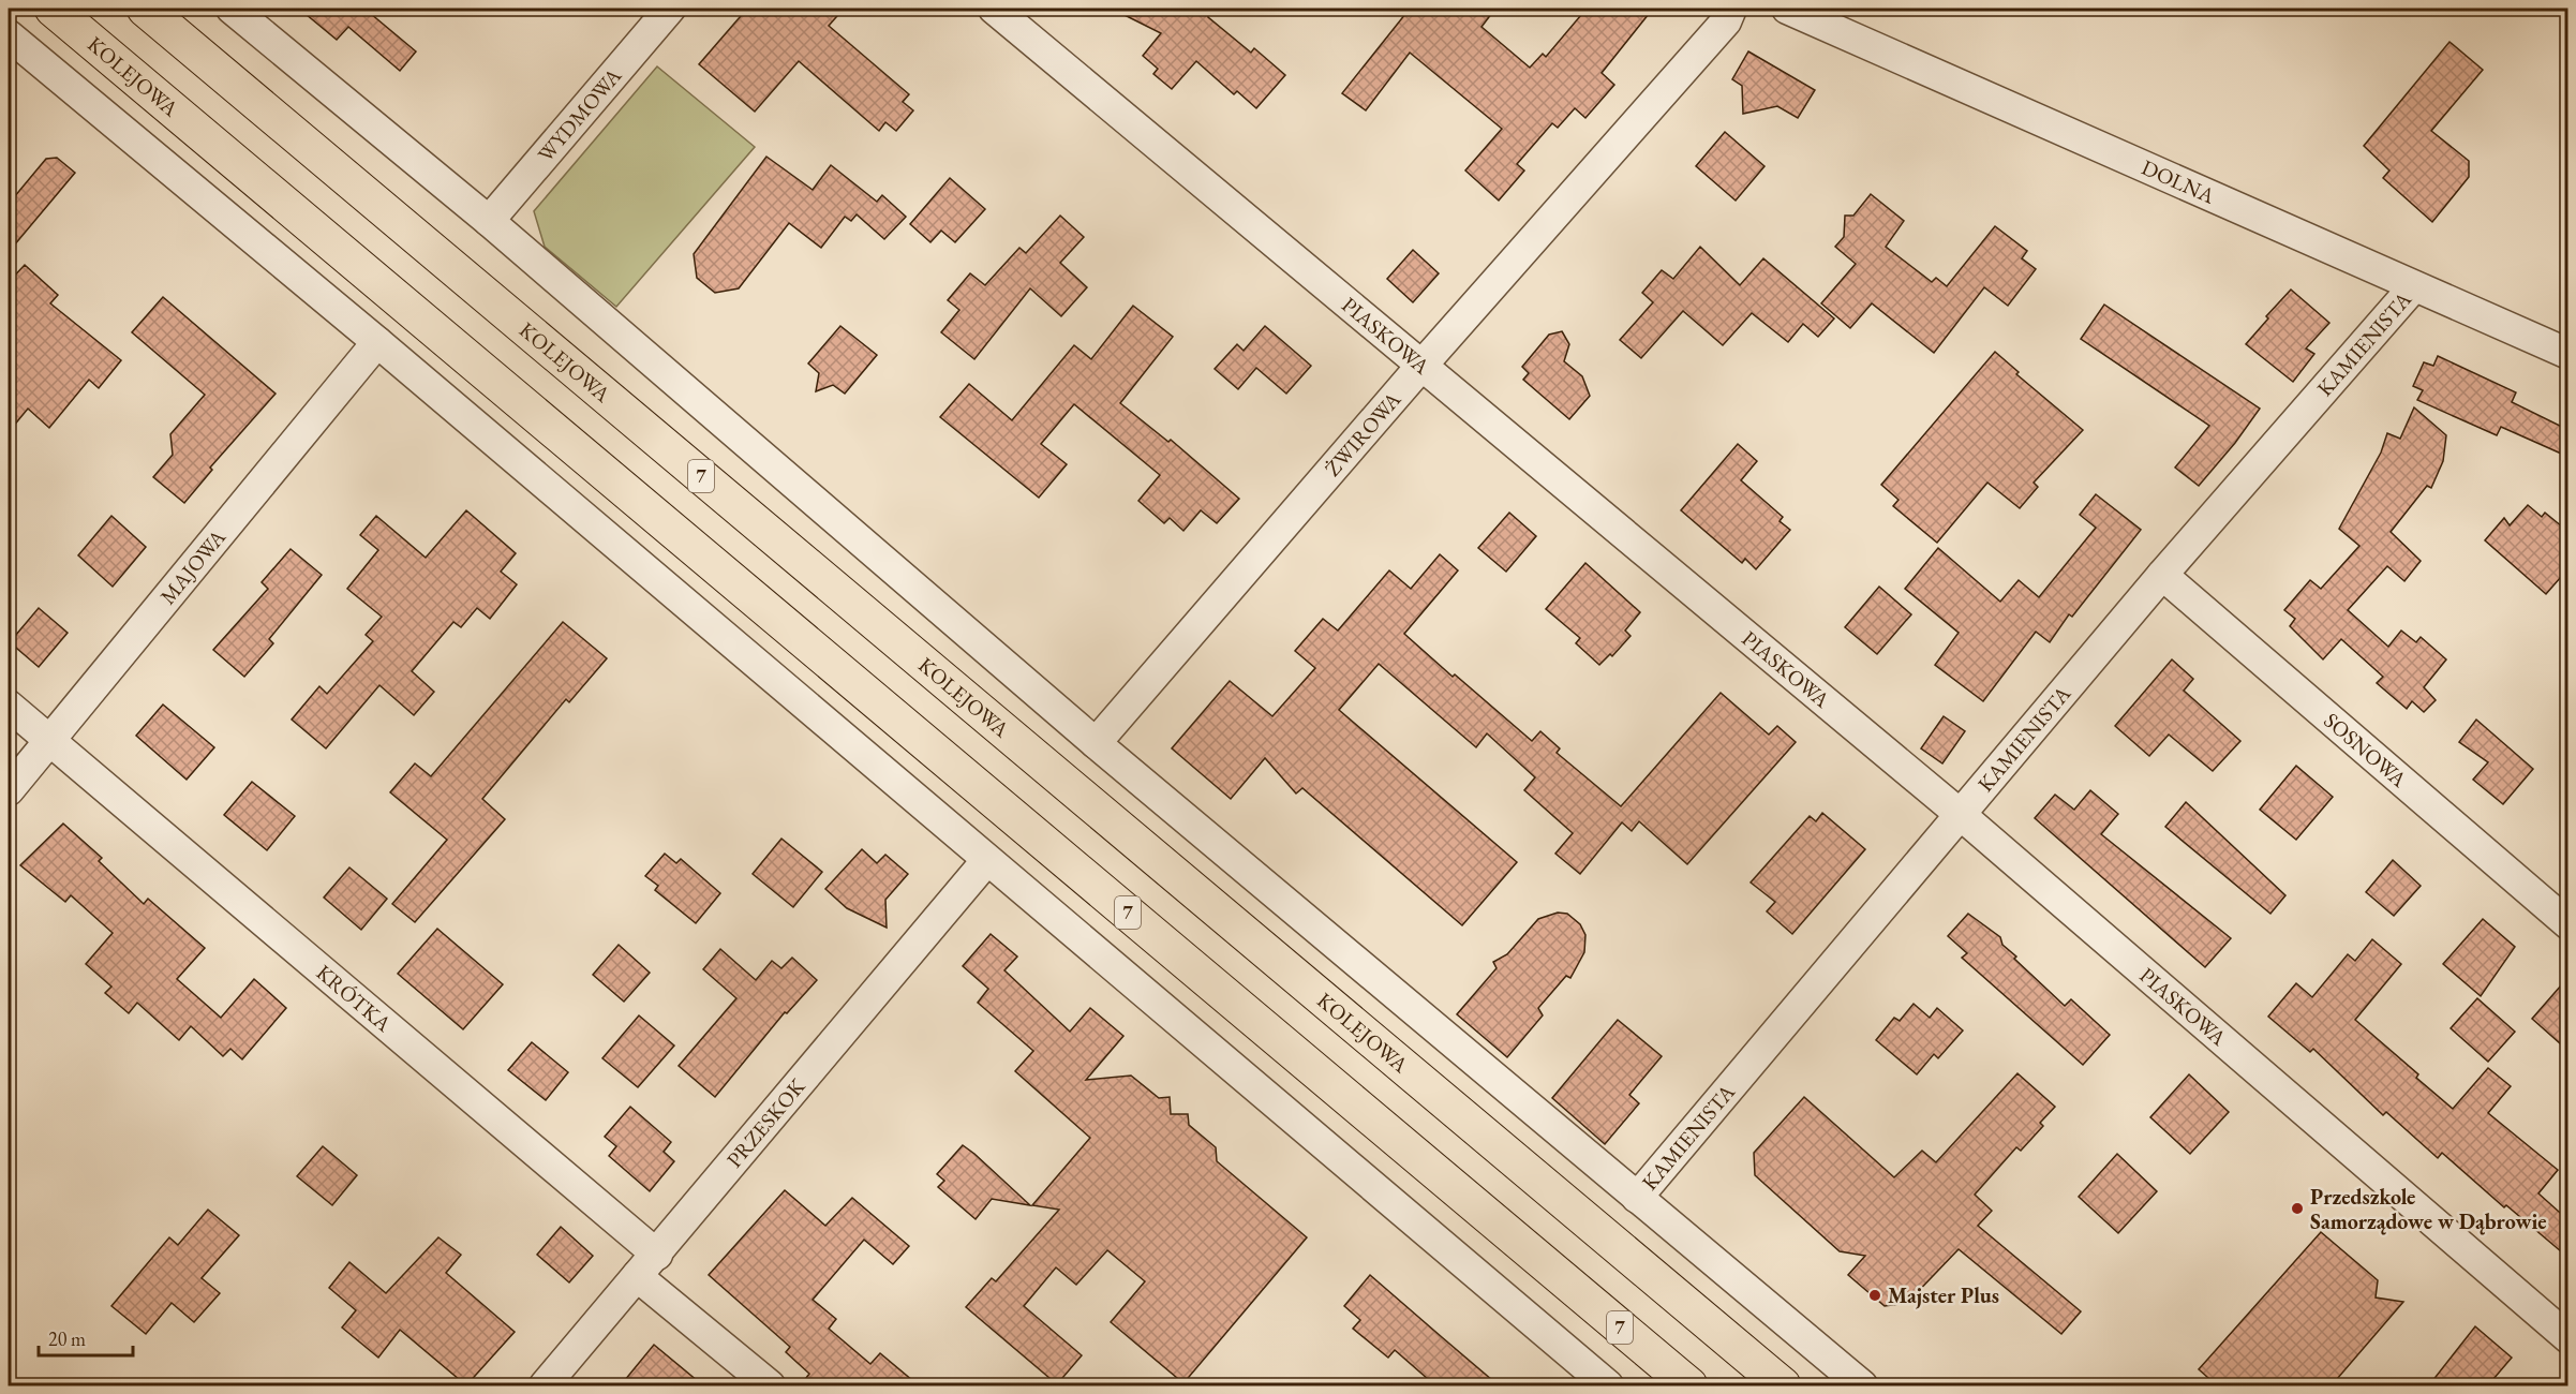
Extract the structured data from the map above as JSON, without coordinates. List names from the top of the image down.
{
  "streets": {
    "highway": ["KOLEJOWA", "7"],
    "street": [
      "WYDMOWA",
      "DOLNA",
      "PIASKOWA",
      "KAMIENISTA",
      "ŻWIROWA",
      "MAJOWA",
      "SOSNOWA",
      "KRÓTKA",
      "PRZESKOK"
    ]
  },
  "crossings": [
    ["DOLNA", "KAMIENISTA"],
    ["PIASKOWA", "KAMIENISTA"],
    ["PIASKOWA", "ŻWIROWA"],
    ["KAMIENISTA", "SOSNOWA"],
    ["MAJOWA", "KRÓTKA"],
    ["KRÓTKA", "PRZESKOK"]
  ],
  "places": ["Przedszkole Samorządowe w Dąbrowie", "Majster Plus"],
  "scale_bar": "20 m"
}
